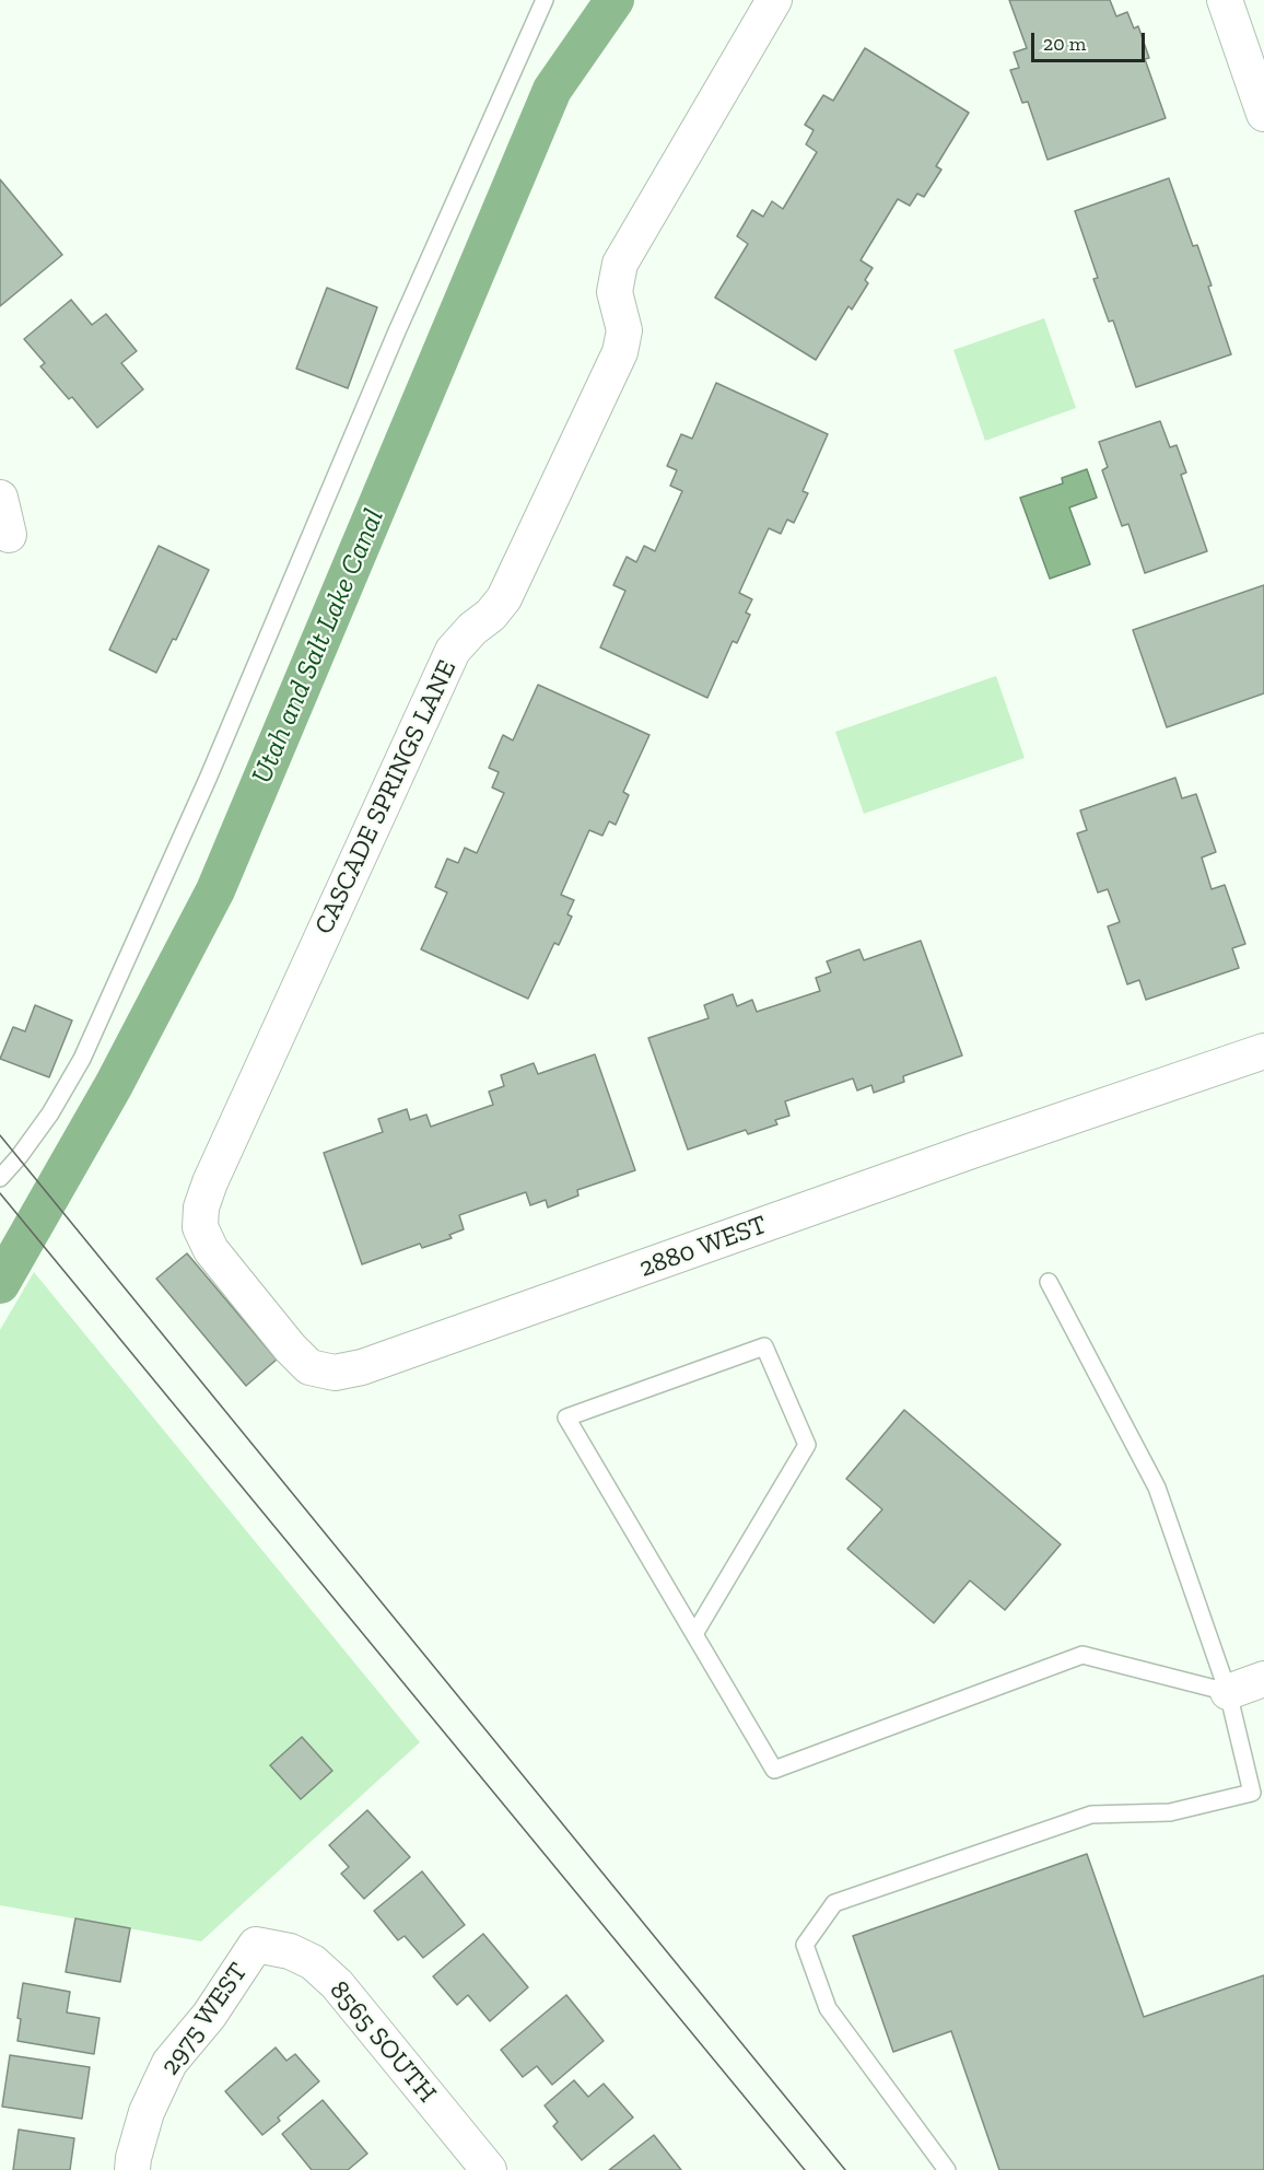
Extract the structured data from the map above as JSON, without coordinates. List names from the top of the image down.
{
  "streets": {
    "street": [
      "CASCADE SPRINGS LANE",
      "2880 WEST",
      "2975 WEST",
      "8565 SOUTH"
    ]
  },
  "crossings": [
    ["CASCADE SPRINGS LANE", "2880 WEST"],
    ["2975 WEST", "8565 SOUTH"]
  ],
  "water": ["Utah and Salt Lake Canal"],
  "scale_bar": "20 m"
}
